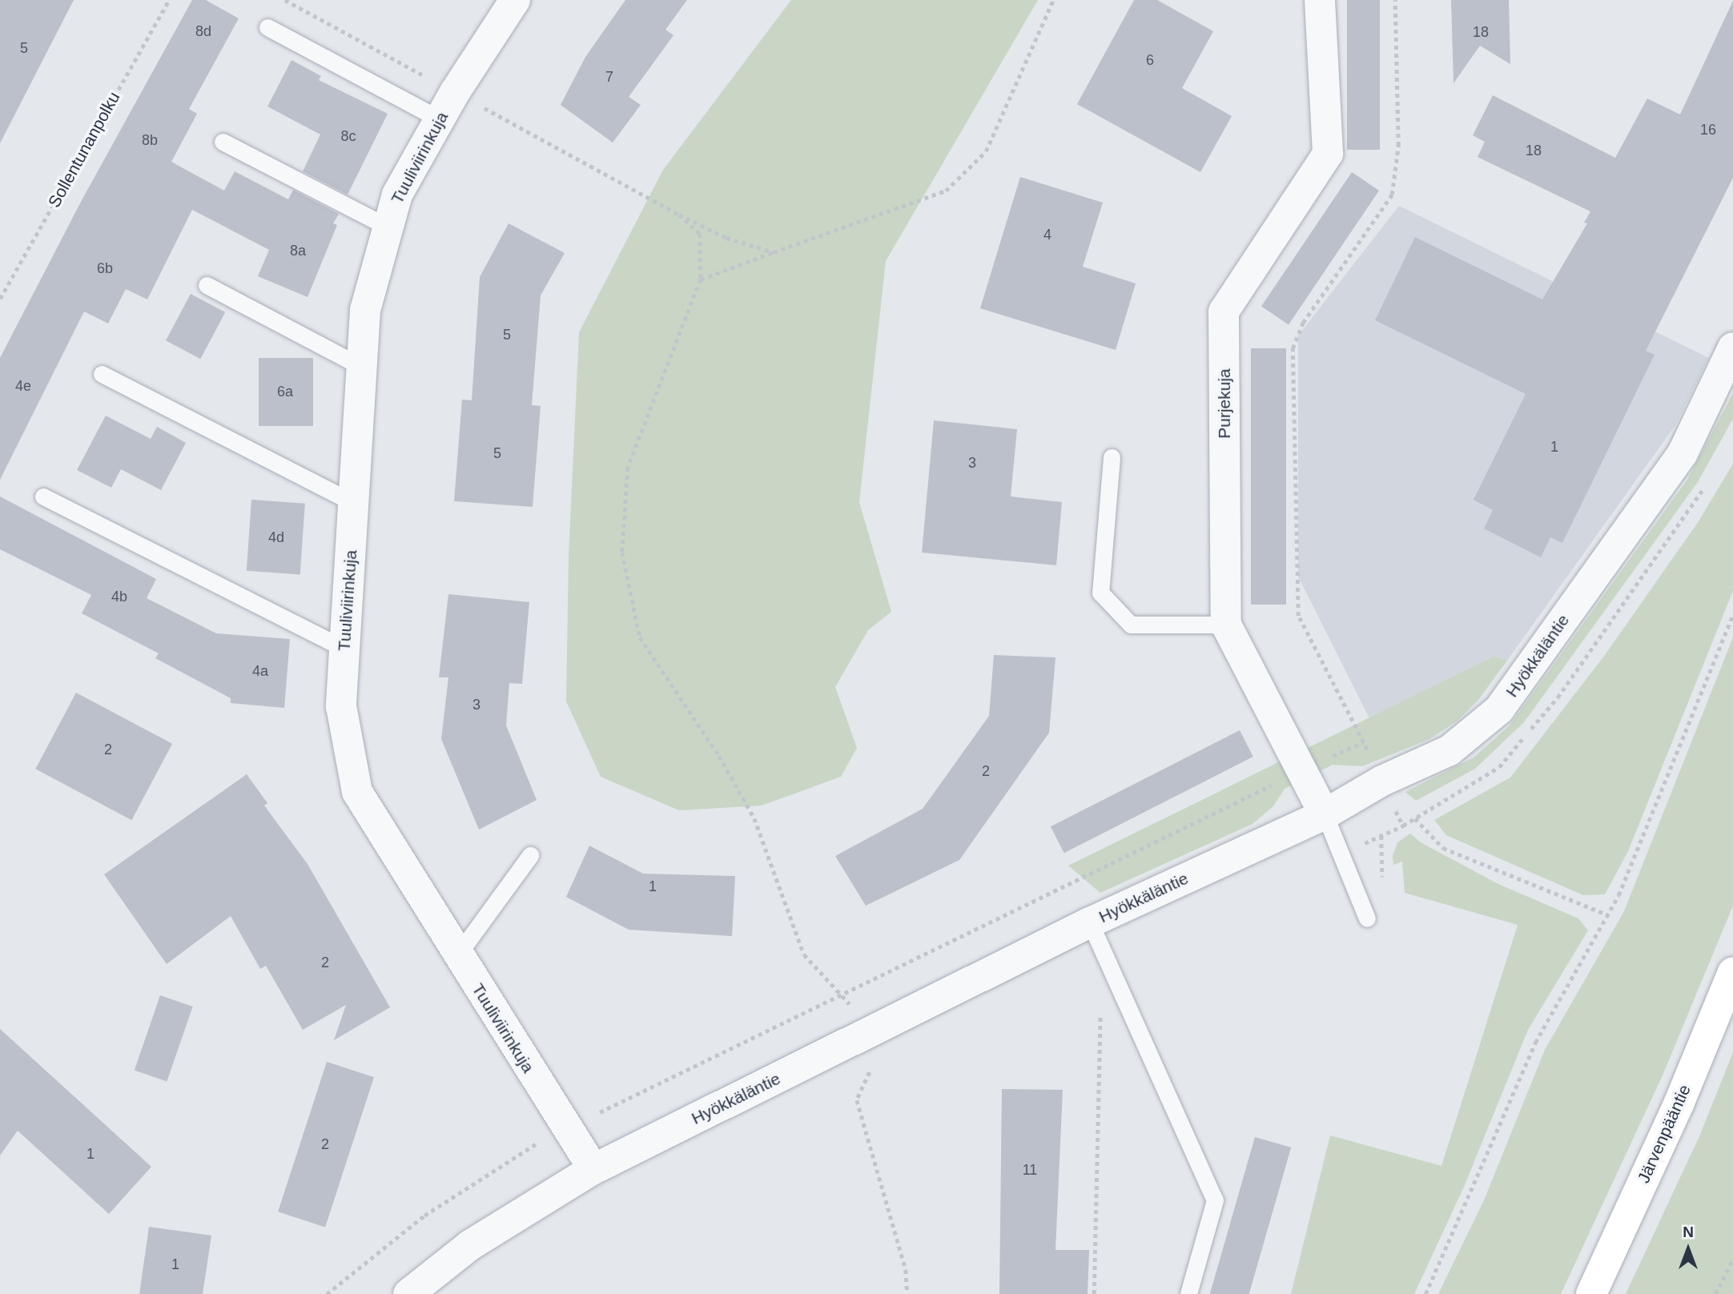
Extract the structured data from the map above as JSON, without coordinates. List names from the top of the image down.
{
  "streets": {
    "main road": ["Järvenpääntie"],
    "street": ["Tuuliviirinkuja", "Purjekuja", "Hyökkäläntie"],
    "path": ["Sollentunanpolku"]
  },
  "crossings": [
    ["Tuuliviirinkuja", "Hyökkäläntie"],
    ["Purjekuja", "Hyökkäläntie"]
  ],
  "house_numbers": [
    "8d",
    "18",
    "5",
    "6",
    "7",
    "16",
    "8c",
    "8b",
    "18",
    "4",
    "8a",
    "6b",
    "5",
    "4e",
    "6a",
    "1",
    "5",
    "3",
    "4d",
    "4b",
    "4a",
    "3",
    "2",
    "2",
    "1",
    "2",
    "2",
    "1",
    "11",
    "1"
  ],
  "north": "top"
}
